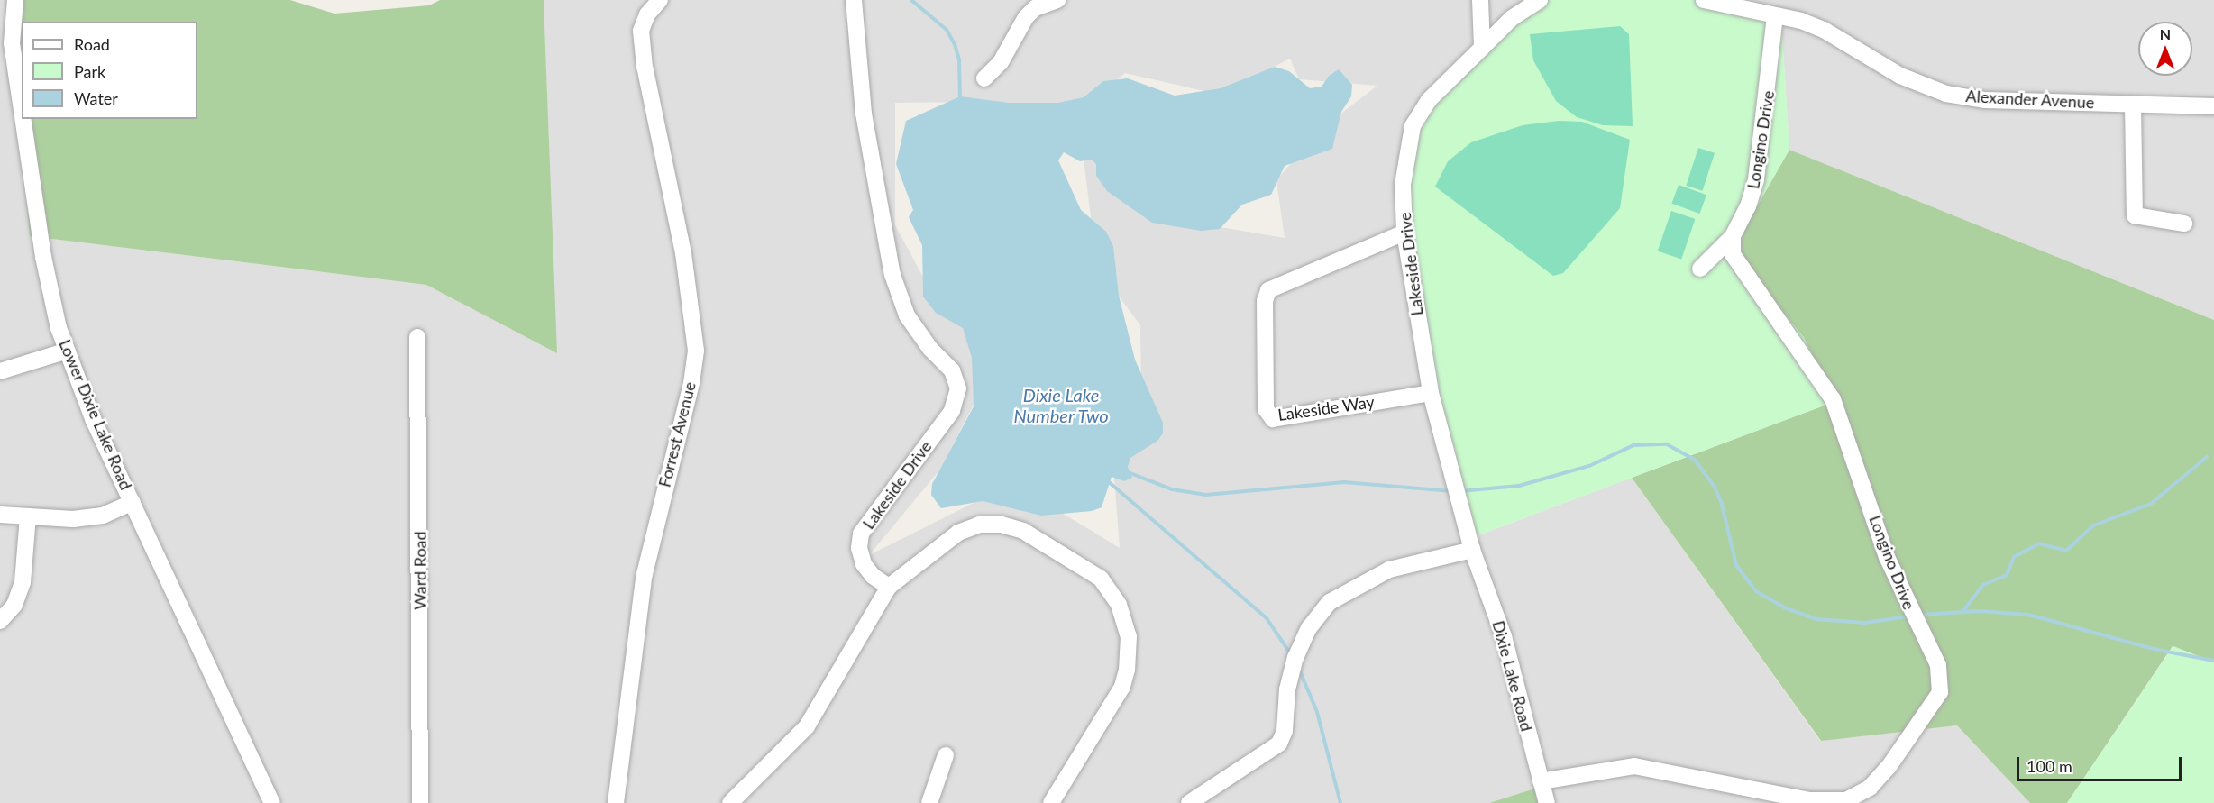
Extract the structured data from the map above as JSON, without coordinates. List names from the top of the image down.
{
  "streets": {
    "street": [
      "Alexander Avenue",
      "Longino Drive",
      "Lakeside Drive",
      "Lakeside Way",
      "Lower Dixie Lake Road",
      "Forrest Avenue",
      "Ward Road",
      "Dixie Lake Road"
    ]
  },
  "crossings": [
    ["Alexander Avenue", "Longino Drive"],
    ["Longino Drive", "Dixie Lake Road"],
    ["Lakeside Drive", "Lakeside Way"],
    ["Lakeside Drive", "Dixie Lake Road"]
  ],
  "water": ["Dixie Lake Number Two"],
  "legend": ["Road", "Park", "Water"],
  "scale_bar": "100 m",
  "north": "top"
}
